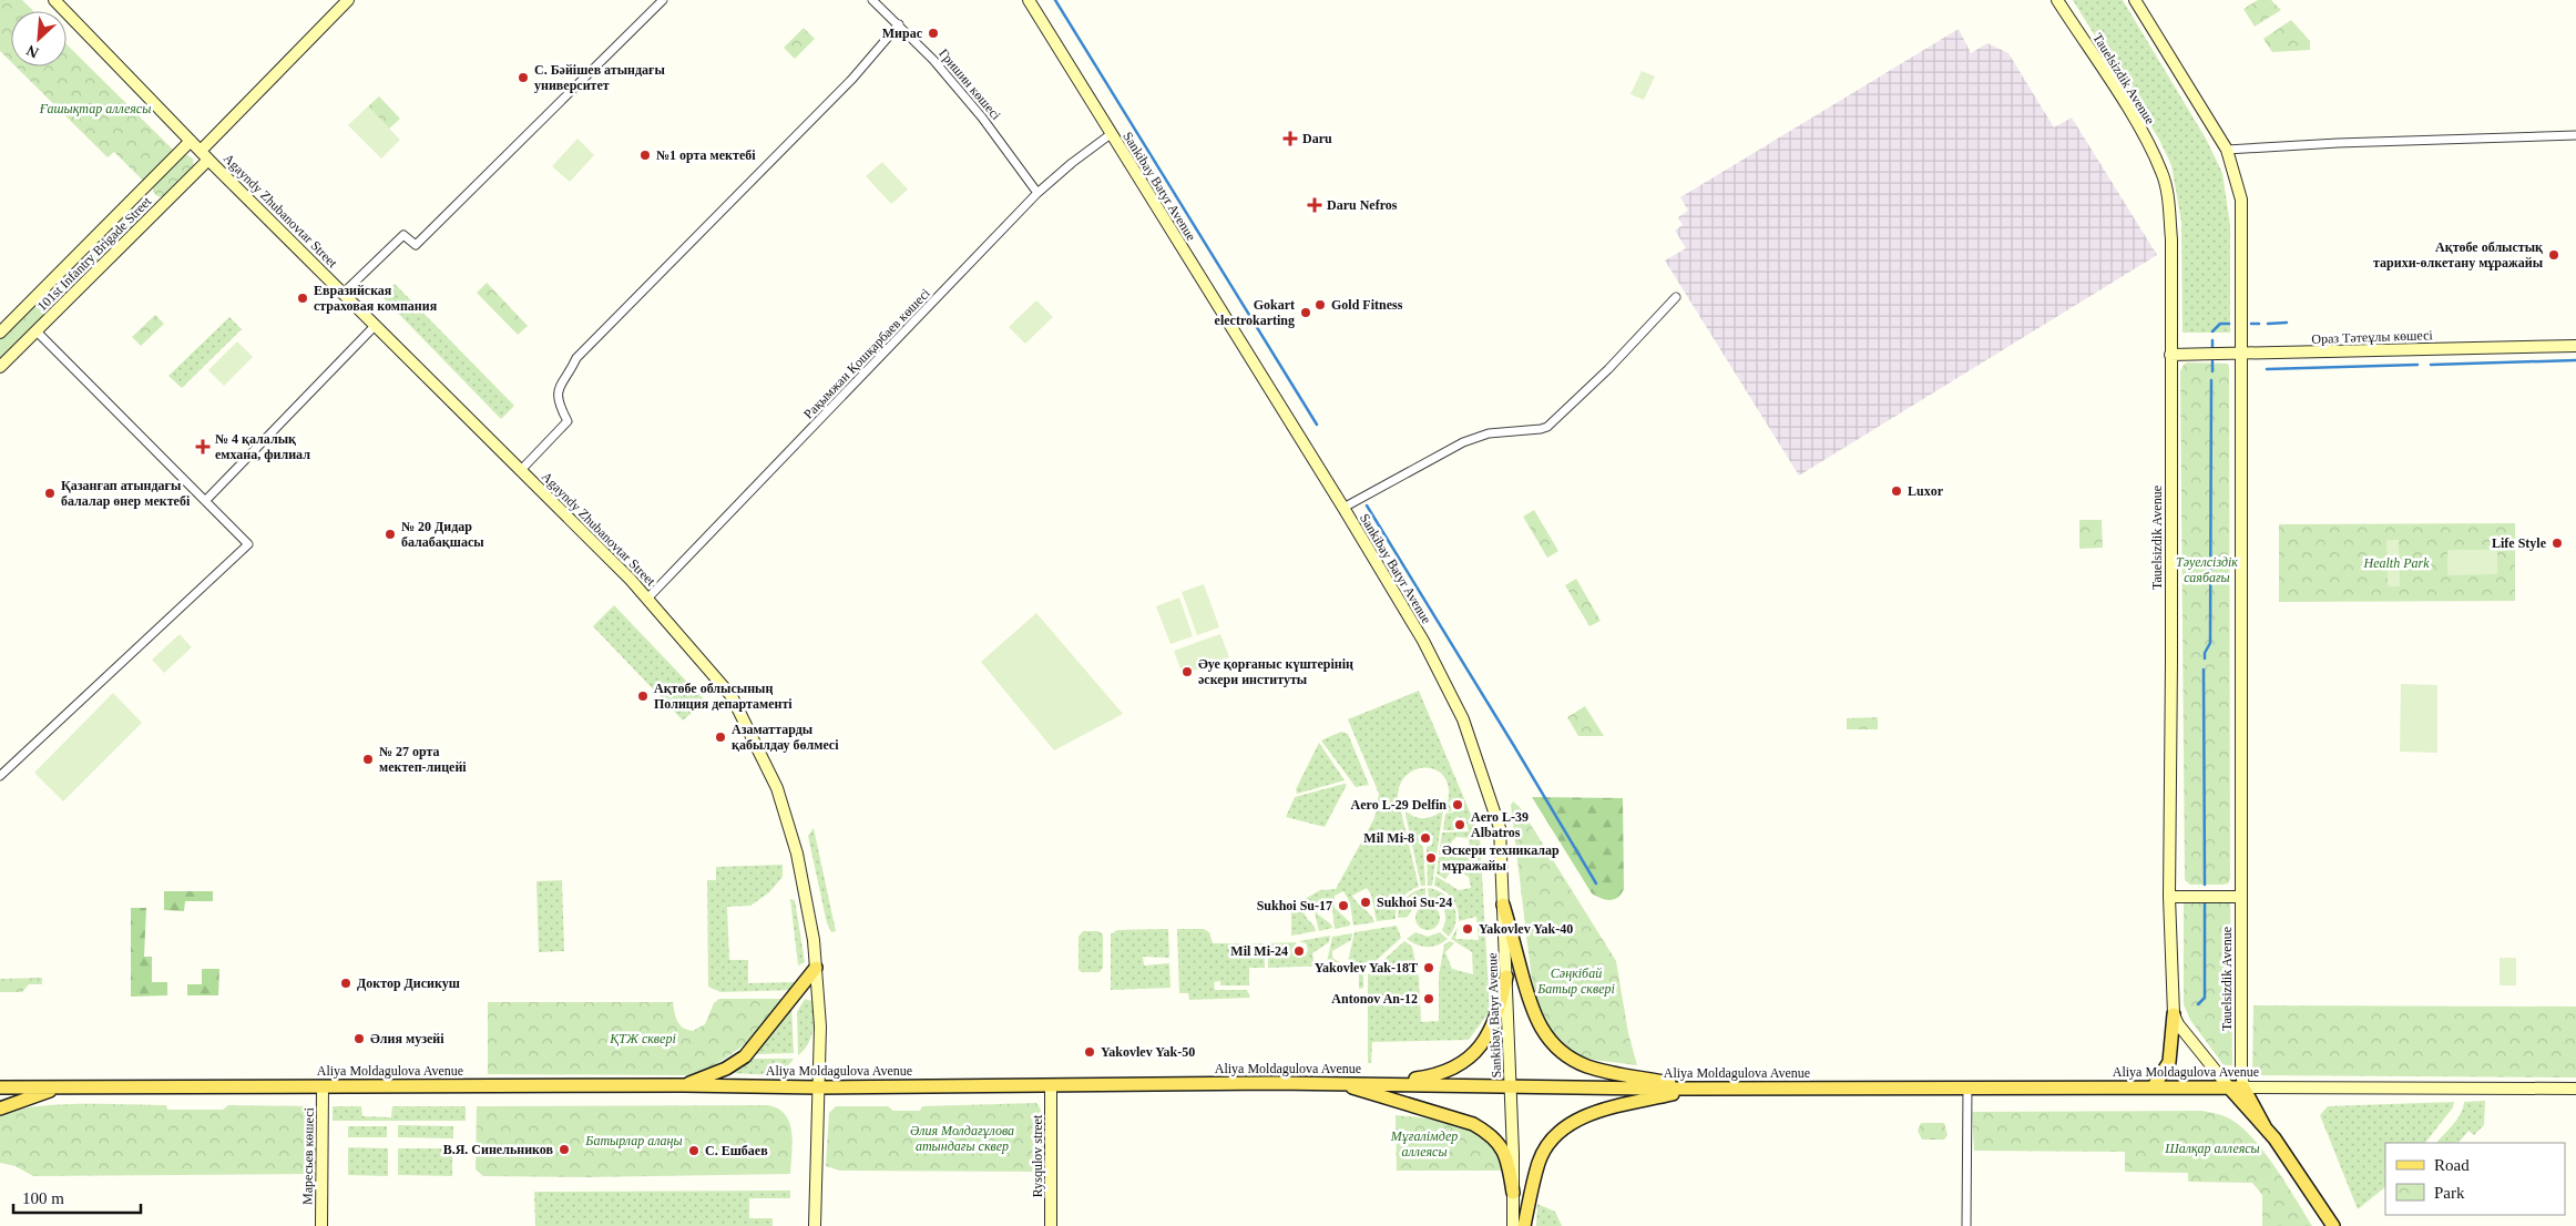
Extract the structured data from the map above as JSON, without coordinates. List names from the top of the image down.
{
  "streets": {
    "main road": ["Aliya Moldagulova Avenue"],
    "street": [
      "Tauelsizdik Avenue",
      "Гришин көшесі",
      "Sankibay Batyr Avenue",
      "Agayndy Zhubanovtar Street",
      "101st Infantry Brigade Street",
      "Ораз Тәтеұлы көшесі",
      "Рақымжан Қошқарбаев көшесі",
      "Маресьев көшесі",
      "Rysqulov street"
    ]
  },
  "crossings": [
    ["Tauelsizdik Avenue", "Ораз Тәтеұлы көшесі"],
    ["Tauelsizdik Avenue", "Aliya Moldagulova Avenue"],
    ["Гришин көшесі", "Рақымжан Қошқарбаев көшесі"],
    ["Sankibay Batyr Avenue", "Рақымжан Қошқарбаев көшесі"],
    ["Sankibay Batyr Avenue", "Aliya Moldagulova Avenue"],
    ["Agayndy Zhubanovtar Street", "101st Infantry Brigade Street"],
    ["Agayndy Zhubanovtar Street", "Рақымжан Қошқарбаев көшесі"],
    ["Agayndy Zhubanovtar Street", "Aliya Moldagulova Avenue"],
    ["Aliya Moldagulova Avenue", "Маресьев көшесі"],
    ["Aliya Moldagulova Avenue", "Rysqulov street"]
  ],
  "parks": [
    "Ғашықтар аллеясы",
    "Тәуелсіздік саябағы",
    "Health Park",
    "Сәңкібай Батыр сквері",
    "ҚТЖ сквері",
    "Әлия Молдағұлова атындағы сквер",
    "Мұғалімдер аллеясы",
    "Батырлар алаңы",
    "Шалқар аллеясы"
  ],
  "places": {
    "other": [
      "Мирас",
      "С. Бәйішев атындағы университет",
      "№1 орта мектебі",
      "Ақтөбе облыстық тарихи-өлкетану мұражайы",
      "Евразийская страховая компания",
      "Gold Fitness",
      "Gokart electrokarting",
      "Luxor",
      "Қазанғап атындағы балалар өнер мектебі",
      "№ 20 Дидар балабақшасы",
      "Life Style",
      "Әуе қорғаныс күштерінің әскери институты",
      "Ақтөбе облысының Полиция департаменті",
      "Азаматтарды қабылдау бөлмесі",
      "№ 27 орта мектеп-лицейі",
      "Aero L-29 Delfin",
      "Aero L-39 Albatros",
      "Mil Mi-8",
      "Әскери техникалар мұражайы",
      "Sukhoi Su-24",
      "Sukhoi Su-17",
      "Yakovlev Yak-40",
      "Mil Mi-24",
      "Yakovlev Yak-18T",
      "Доктор Дисикуш",
      "Antonov An-12",
      "Әлия музейі",
      "Yakovlev Yak-50",
      "В.Я. Синельников",
      "С. Ешбаев"
    ],
    "health": ["Daru", "Daru Nefros", "№ 4 қалалық емхана, филиал"]
  },
  "legend": ["Road", "Park"],
  "scale_bar": "100 m",
  "north": "bottom left"
}
